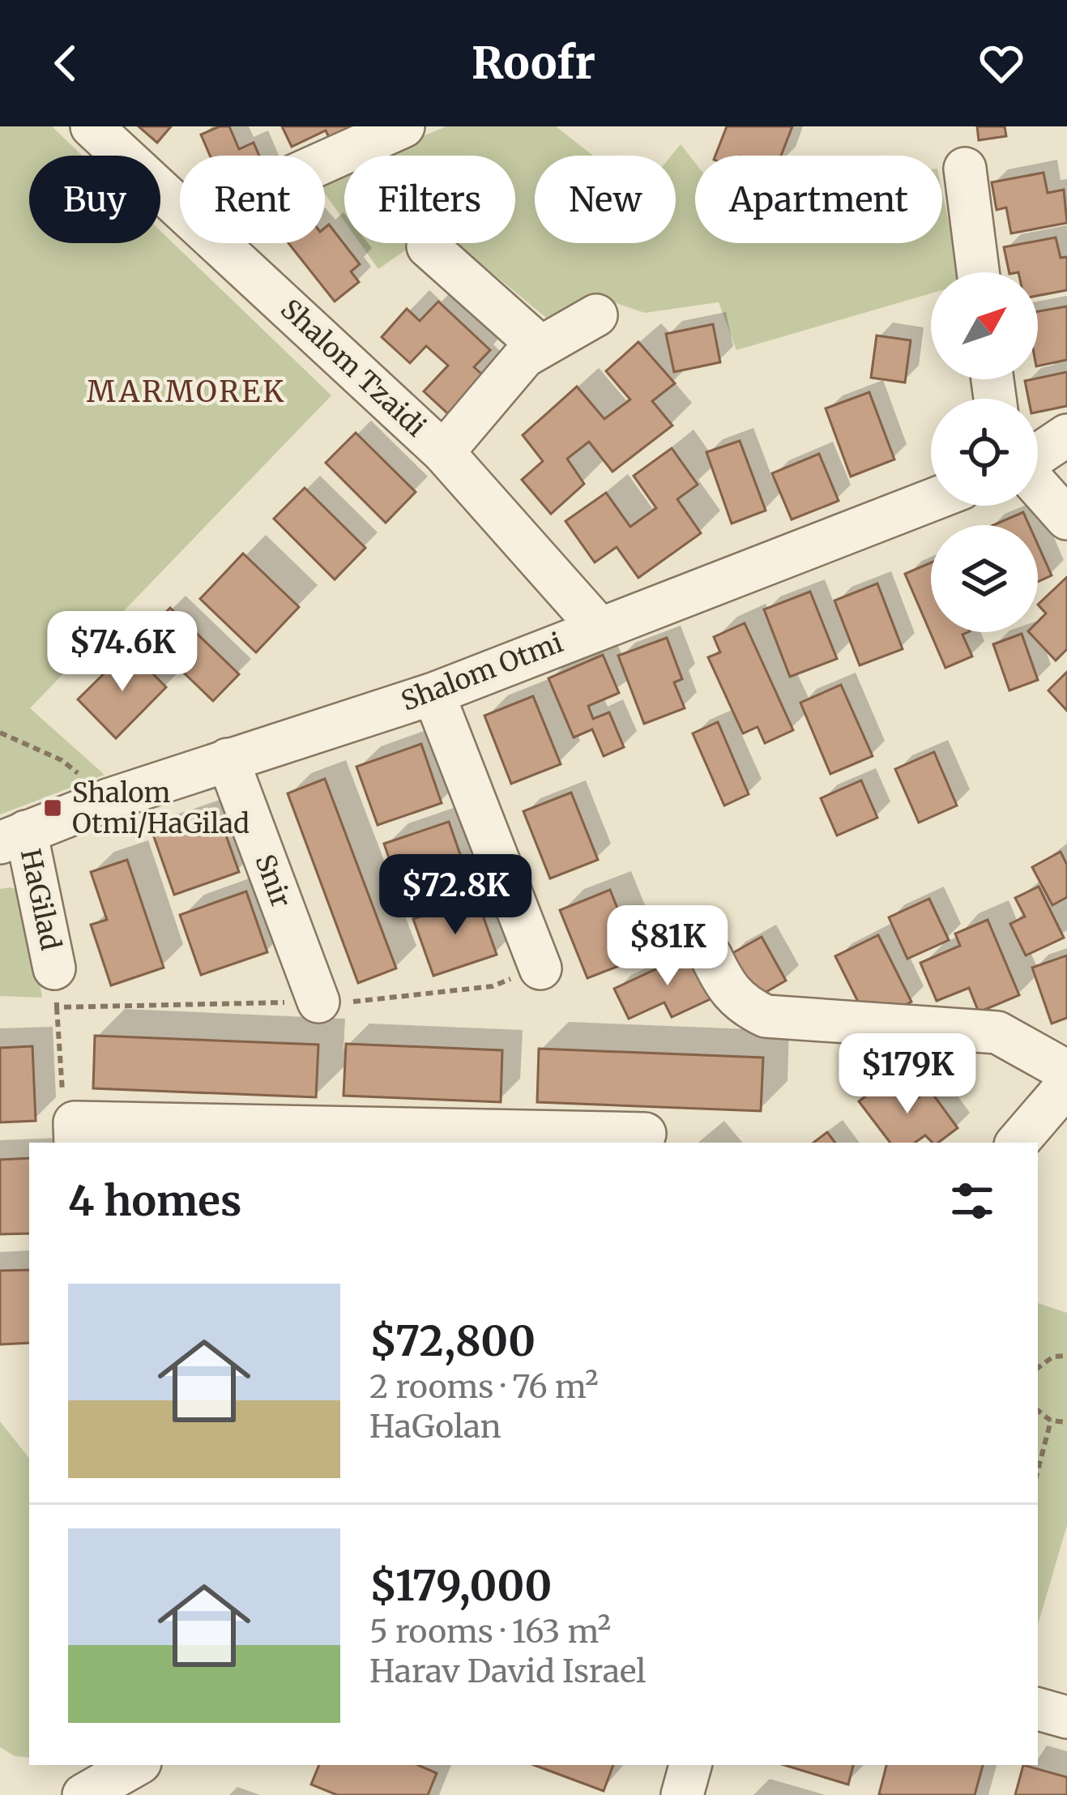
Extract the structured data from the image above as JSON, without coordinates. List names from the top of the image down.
{
  "streets": {
    "street": [
      "Shalom Tzaidi",
      "Shalom Otmi",
      "Snir",
      "HaGilad"
    ]
  },
  "crossings": [
    ["Shalom Tzaidi", "Shalom Otmi"],
    ["Shalom Otmi", "Snir"],
    ["Shalom Otmi", "HaGilad"]
  ],
  "districts": ["MARMOREK"],
  "places": {
    "transit": ["Shalom Otmi/HaGilad"]
  },
  "north": "top right",
  "page": {
    "header": "Roofr",
    "chip": [
      "Buy",
      "Rent",
      "Filters",
      "New",
      "Apartment"
    ],
    "price": [
      "$74.6K",
      "$72.8K",
      "$81K",
      "$179K"
    ],
    "heading": "4 homes",
    "list": [
      {
        "name": "$72,800",
        "note": "2 rooms · 76 m² · HaGolan"
      },
      {
        "name": "$179,000",
        "note": "5 rooms · 163 m² · Harav David Israel"
      }
    ]
  }
}
